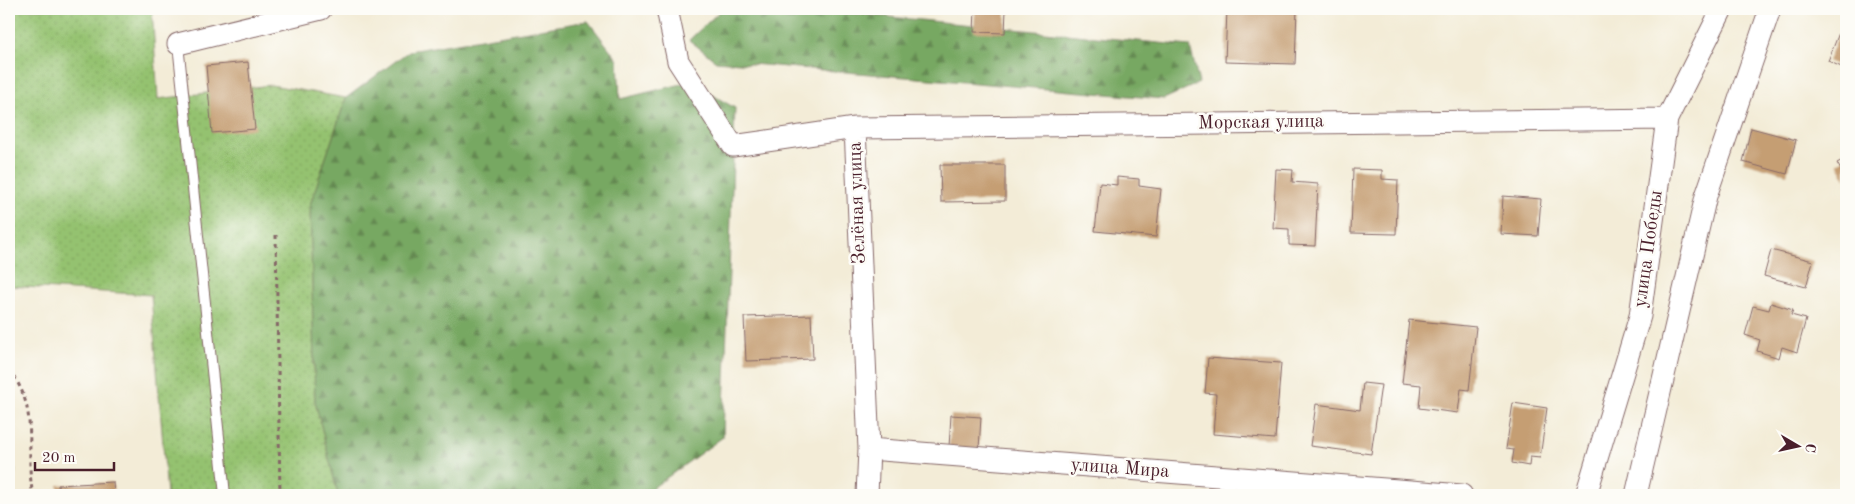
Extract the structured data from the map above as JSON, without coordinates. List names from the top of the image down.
{
  "streets": {
    "street": [
      "Морская улица",
      "Зелёная улица",
      "улица Победы",
      "улица Мира"
    ]
  },
  "crossings": [
    ["Морская улица", "Зелёная улица"],
    ["Морская улица", "улица Победы"],
    ["Зелёная улица", "улица Мира"]
  ],
  "scale_bar": "20 m",
  "north": "right"
}
